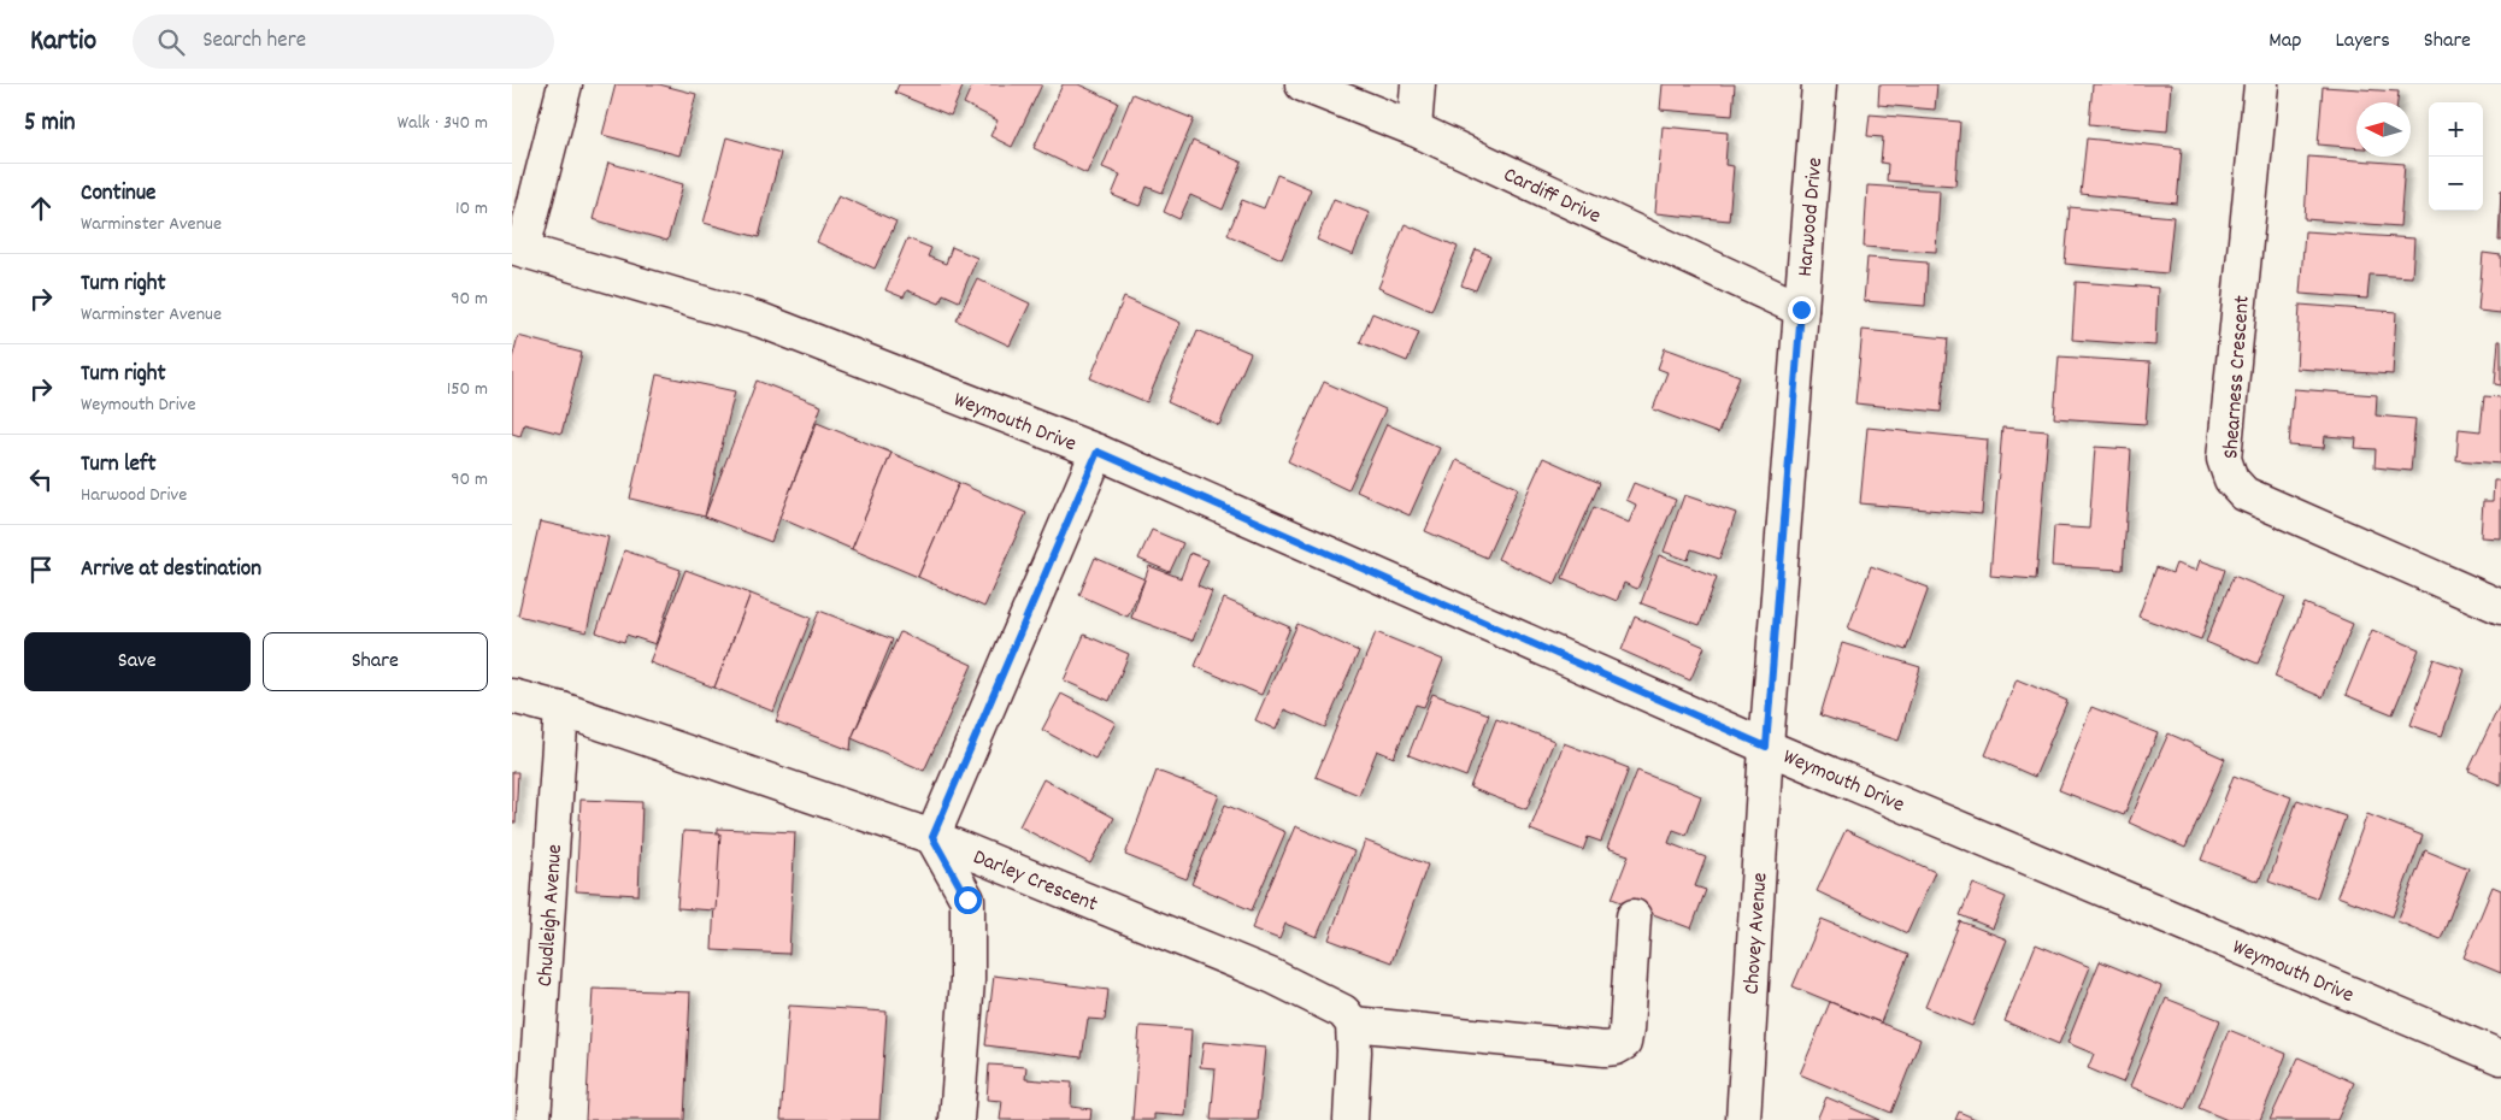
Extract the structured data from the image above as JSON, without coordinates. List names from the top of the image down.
{
  "streets": {
    "street": [
      "Cardiff Drive",
      "Harwood Drive",
      "Shearness Crescent",
      "Weymouth Drive",
      "Darley Crescent",
      "Chudleigh Avenue",
      "Chovey Avenue"
    ]
  },
  "crossings": [
    ["Cardiff Drive", "Harwood Drive"],
    ["Harwood Drive", "Weymouth Drive"],
    ["Harwood Drive", "Chovey Avenue"],
    ["Weymouth Drive", "Chovey Avenue"],
    ["Darley Crescent", "Chudleigh Avenue"]
  ],
  "north": "left",
  "page": {
    "header": "Kartio",
    "search": "Search here",
    "nav": ["Map", "Layers", "Share"],
    "heading": ["5 min", "Walk · 340 m"],
    "map_buttons": ["+", "−"],
    "list": [
      ["Continue", "Warminster Avenue", "10 m"],
      ["Turn right", "Warminster Avenue", "90 m"],
      ["Turn right", "Weymouth Drive", "150 m"],
      ["Turn left", "Harwood Drive", "90 m"],
      "Arrive at destination"
    ],
    "buttons": ["Save", "Share"]
  }
}
